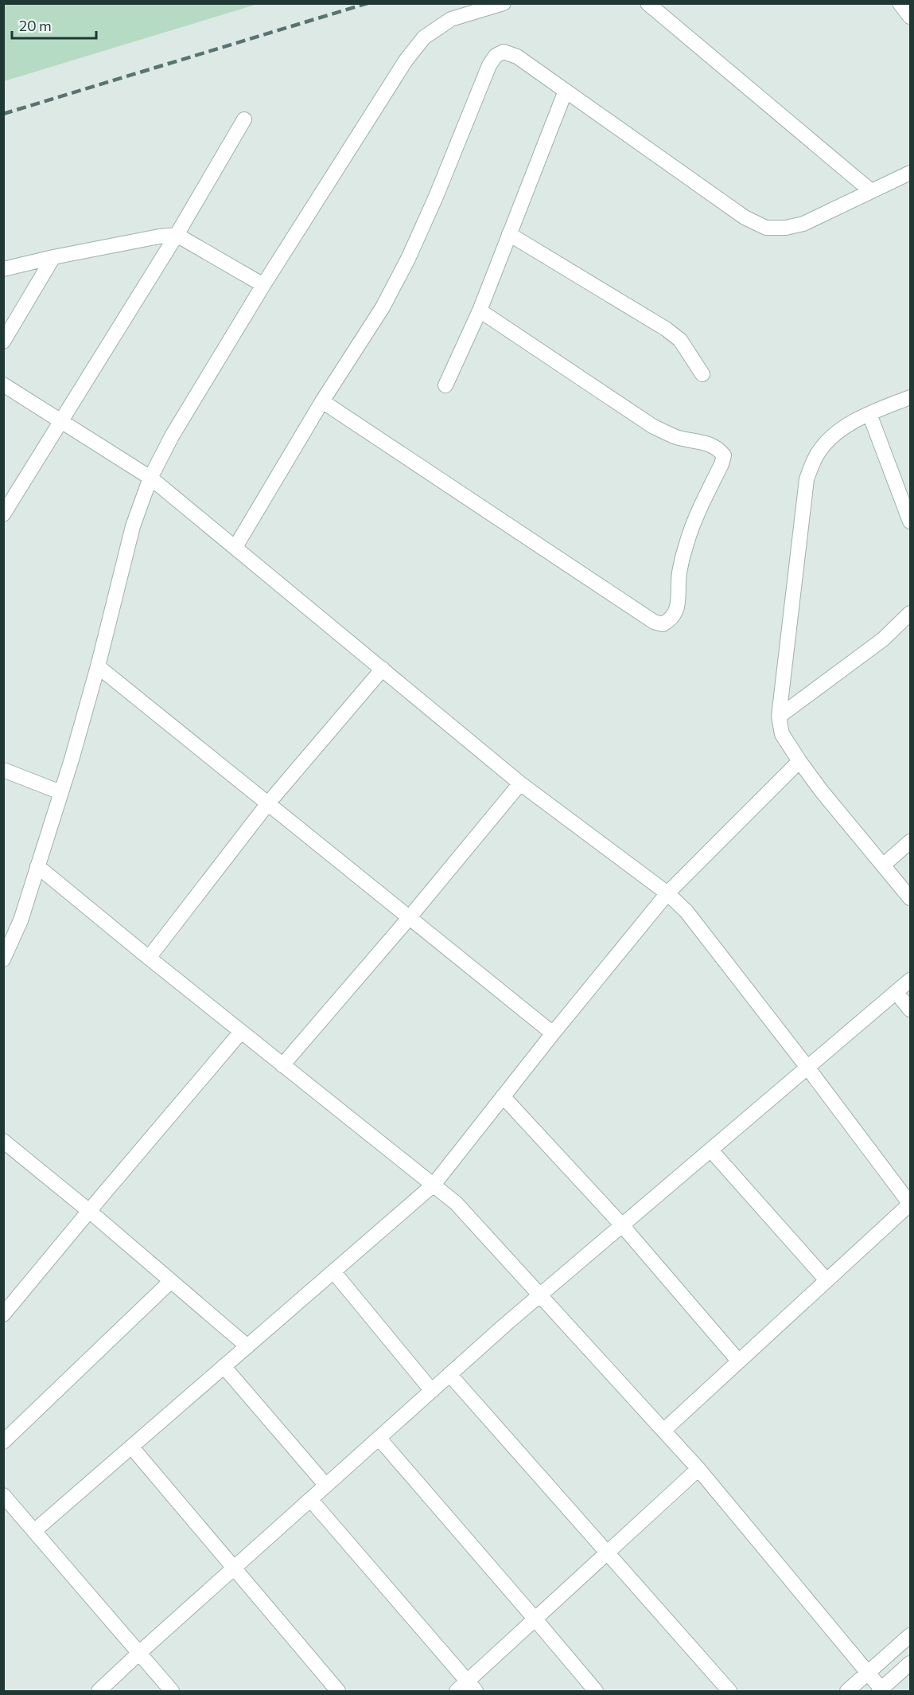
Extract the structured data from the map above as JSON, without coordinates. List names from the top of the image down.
{
  "scale_bar": "20 m"
}
